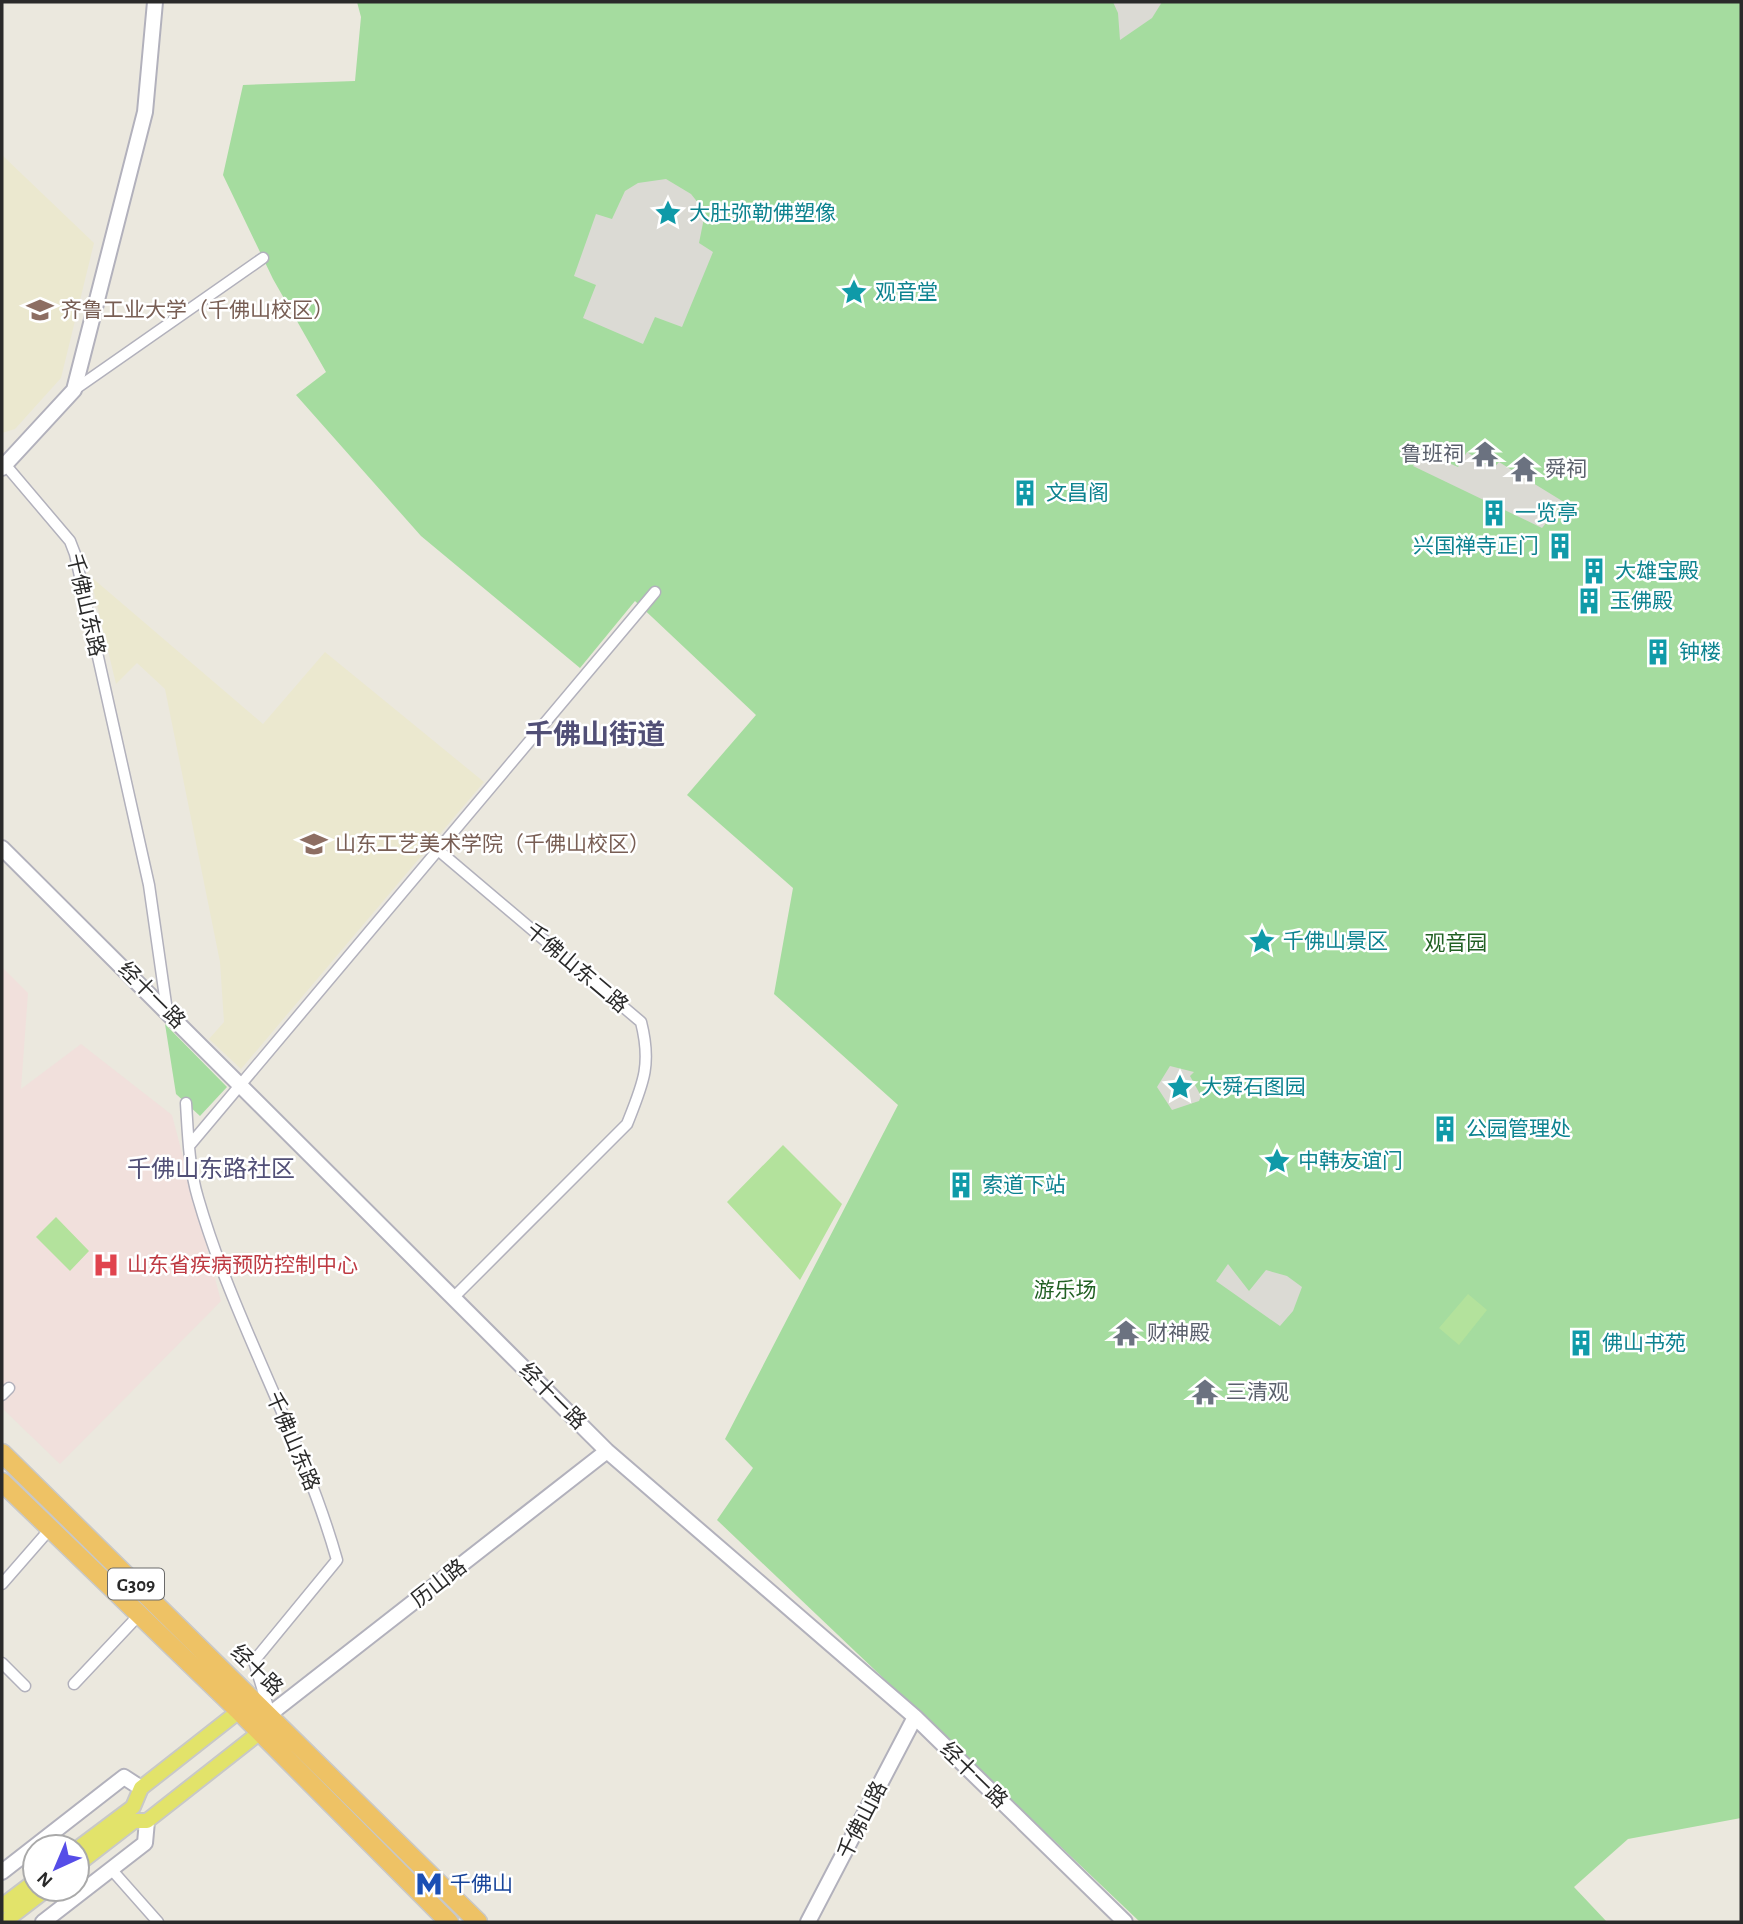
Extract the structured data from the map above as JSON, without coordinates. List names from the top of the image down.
{
  "streets": {
    "highway": ["G309", "经十路"],
    "main road": ["历山路"],
    "street": [
      "千佛山东路",
      "千佛山东二路",
      "经十一路",
      "千佛山路"
    ]
  },
  "crossings": [
    ["千佛山东路", "经十一路"],
    ["千佛山东路", "历山路"],
    ["千佛山东路", "经十路"],
    ["千佛山东二路", "经十一路"],
    ["经十一路", "历山路"],
    ["经十一路", "千佛山路"],
    ["历山路", "经十路"]
  ],
  "districts": ["千佛山街道", "千佛山东路社区"],
  "parks": ["观音园", "游乐场"],
  "places": {
    "place": [
      "大肚弥勒佛塑像",
      "观音堂",
      "千佛山景区",
      "大舜石图园",
      "中韩友谊门"
    ],
    "school or university": ["齐鲁工业大学（千佛山校区）", "山东工艺美术学院（千佛山校区）"],
    "temple": [
      "鲁班祠",
      "舜祠",
      "财神殿",
      "三清观"
    ],
    "building": [
      "文昌阁",
      "一览亭",
      "兴国禅寺正门",
      "大雄宝殿",
      "玉佛殿",
      "钟楼",
      "公园管理处",
      "索道下站",
      "佛山书苑"
    ],
    "hospital": ["山东省疾病预防控制中心"],
    "metro station": ["千佛山"]
  },
  "north": "bottom left"
}
